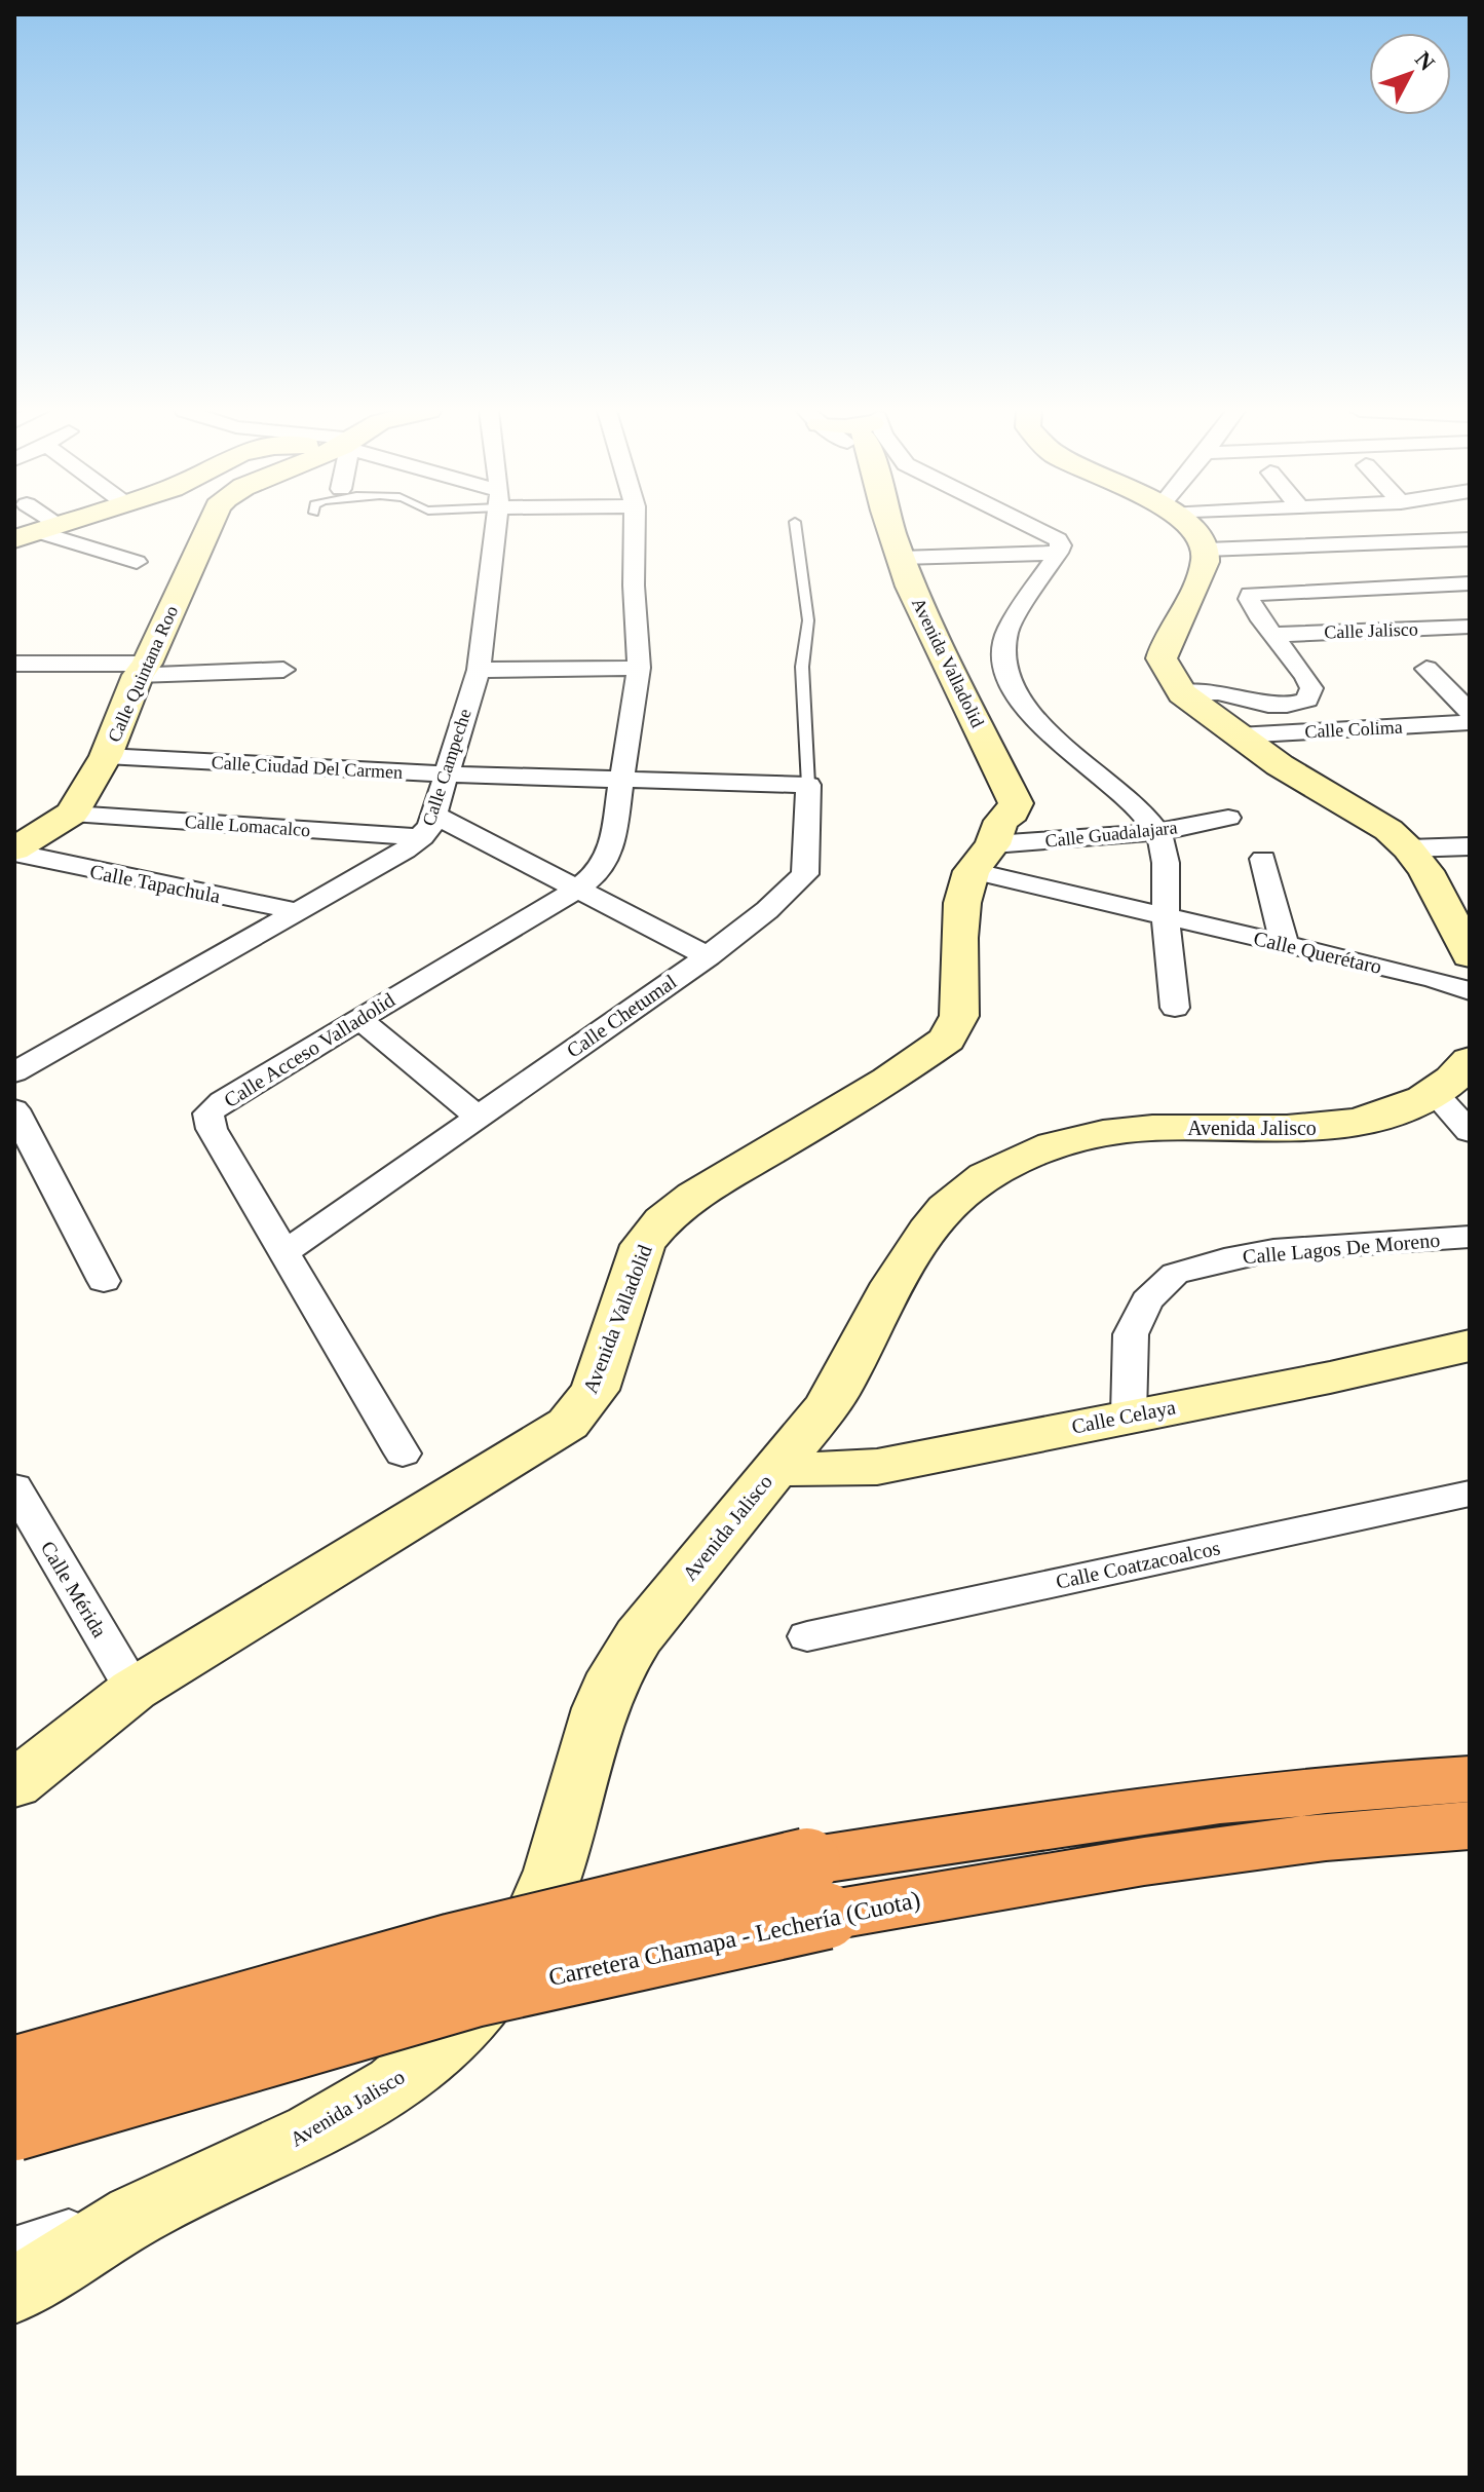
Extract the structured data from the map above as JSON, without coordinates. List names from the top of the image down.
{
  "streets": {
    "highway": ["Carretera Chamapa - Lechería (Cuota)"],
    "street": [
      "Calle Jalisco",
      "Avenida Valladolid",
      "Calle Quintana Roo",
      "Calle Colima",
      "Calle Ciudad Del Carmen",
      "Calle Campeche",
      "Calle Lomacalco",
      "Calle Guadalajara",
      "Calle Tapachula",
      "Calle Querétaro",
      "Calle Chetumal",
      "Calle Acceso Valladolid",
      "Avenida Jalisco",
      "Calle Lagos De Moreno",
      "Calle Celaya",
      "Calle Coatzacoalcos",
      "Calle Mérida"
    ]
  },
  "crossings": [
    ["Avenida Valladolid", "Calle Guadalajara"],
    ["Avenida Valladolid", "Calle Querétaro"],
    ["Avenida Valladolid", "Calle Mérida"],
    ["Calle Quintana Roo", "Calle Ciudad Del Carmen"],
    ["Calle Quintana Roo", "Calle Lomacalco"],
    ["Calle Quintana Roo", "Calle Tapachula"],
    ["Calle Ciudad Del Carmen", "Calle Campeche"],
    ["Calle Campeche", "Calle Lomacalco"],
    ["Calle Campeche", "Calle Tapachula"],
    ["Calle Campeche", "Calle Chetumal"],
    ["Calle Lomacalco", "Calle Chetumal"],
    ["Calle Guadalajara", "Calle Querétaro"],
    ["Calle Chetumal", "Calle Acceso Valladolid"],
    ["Avenida Jalisco", "Calle Celaya"],
    ["Calle Lagos De Moreno", "Calle Celaya"]
  ],
  "north": "top right"
}
